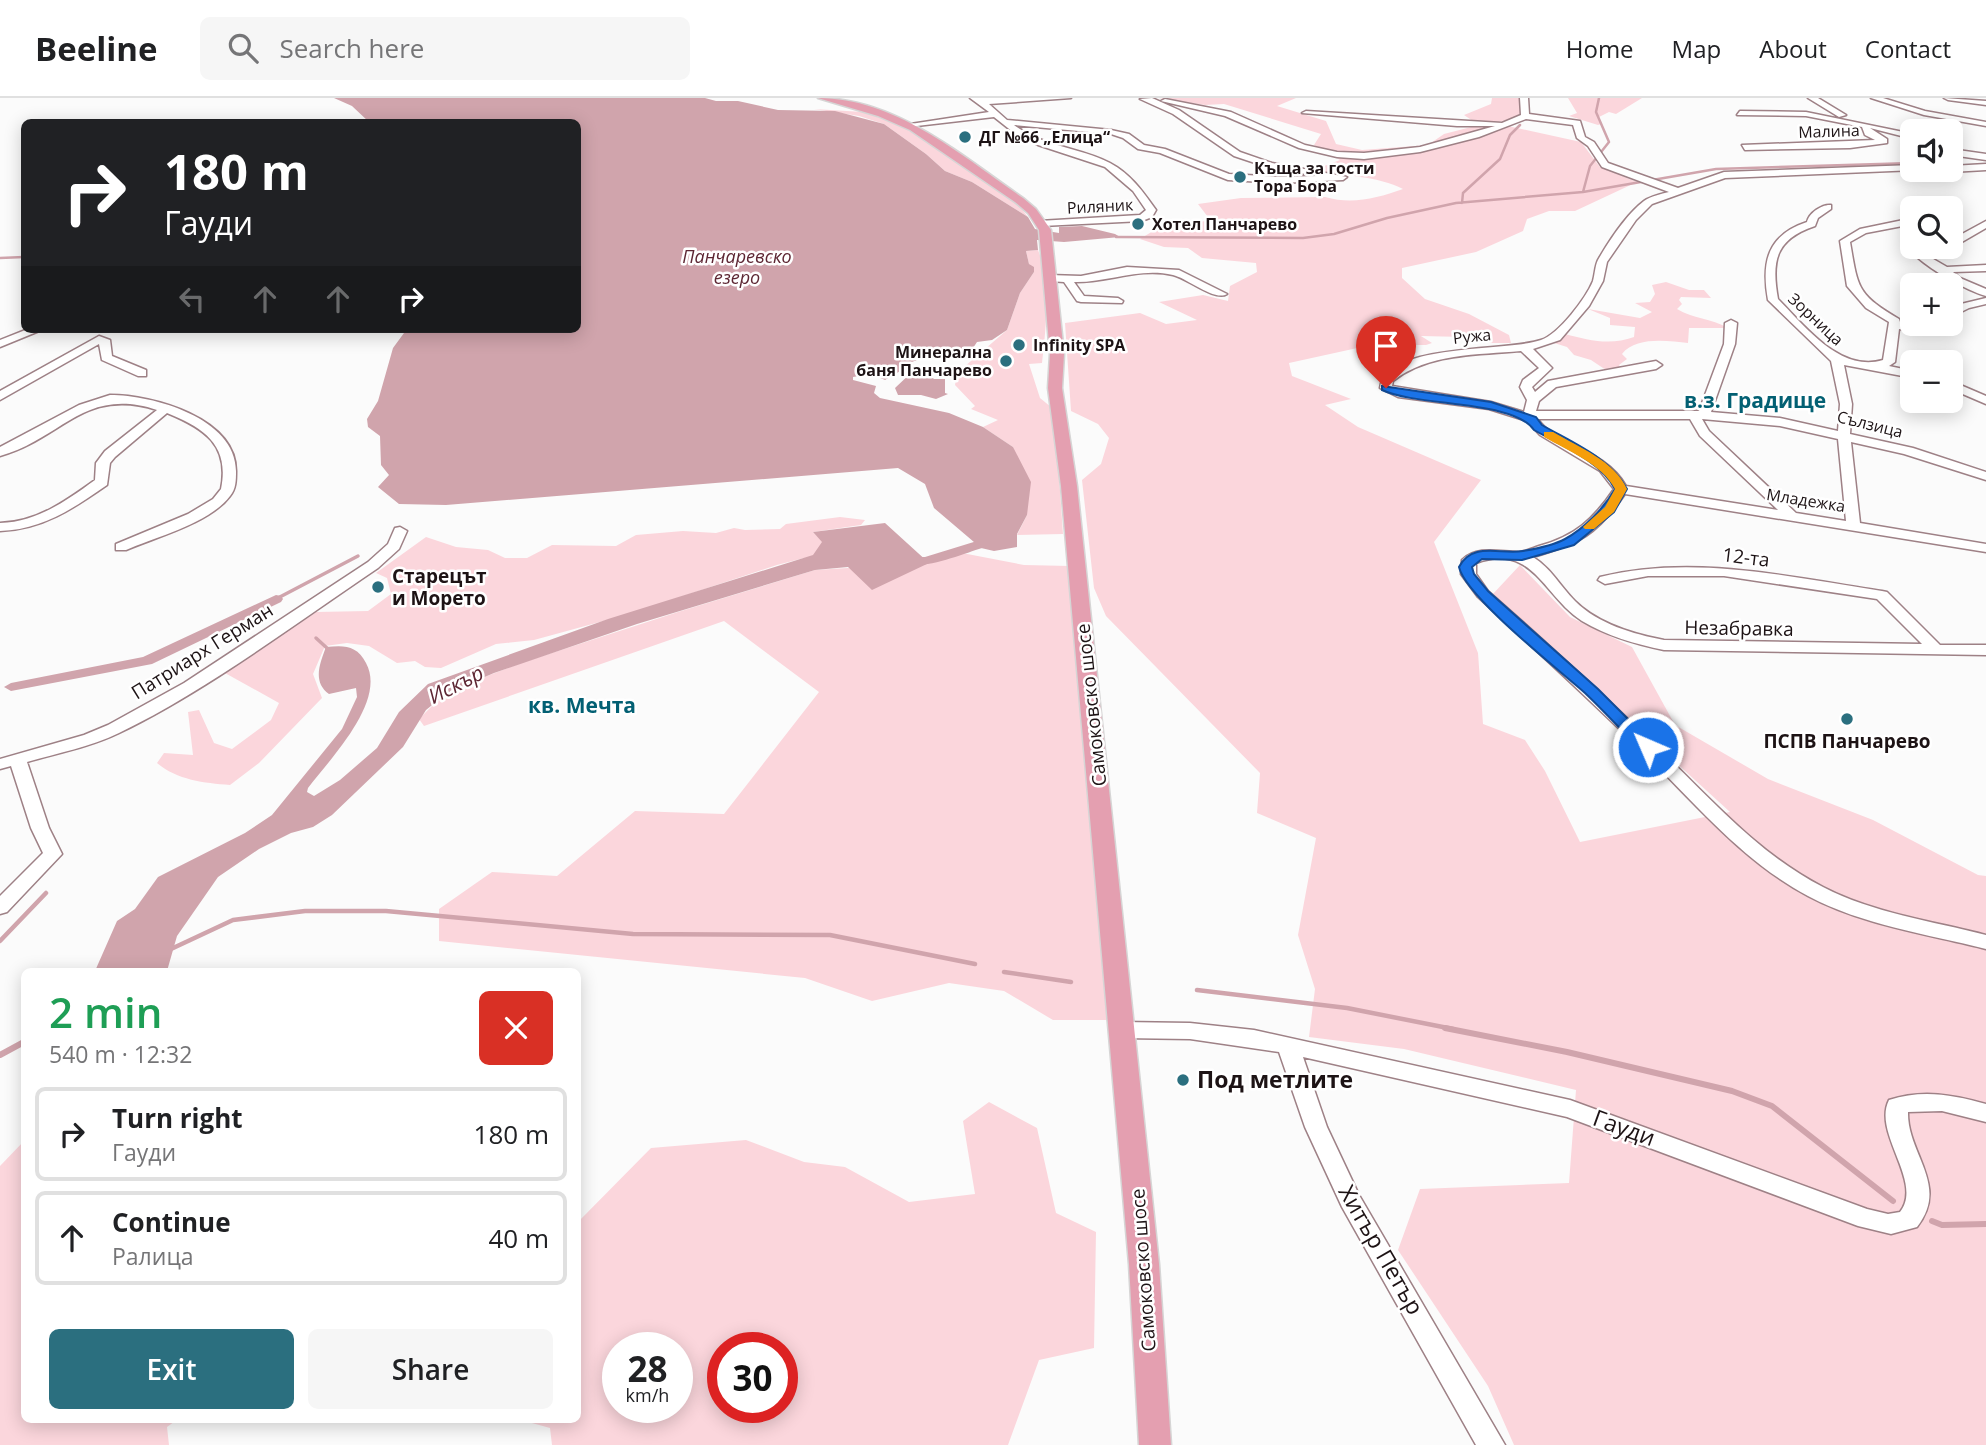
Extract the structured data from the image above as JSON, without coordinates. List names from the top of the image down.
{
  "streets": {
    "main road": ["Самоковско шосе"],
    "street": [
      "Малина",
      "Риляник",
      "Зорница",
      "Ружа",
      "Сълзица",
      "Младежка",
      "12-та",
      "Незабравка",
      "Патриарх Герман",
      "Гауди",
      "Хитър Петър"
    ]
  },
  "crossings": [
    ["Риляник", "Самоковско шосе"],
    ["Зорница", "Сълзица"],
    ["Зорница", "Младежка"],
    ["Ружа", "Сълзица"],
    ["12-та", "Незабравка"],
    ["Самоковско шосе", "Гауди"],
    ["Гауди", "Хитър Петър"]
  ],
  "districts": ["в.з. Градище", "кв. Мечта"],
  "water": ["Панчаревско езеро", "Искър"],
  "places": [
    "ДГ №66 „Елица“",
    "Къща за гости Тора Бора",
    "Хотел Панчарево",
    "Infinity SPA",
    "Минерална баня Панчарево",
    "Старецът и Морето",
    "ПСПВ Панчарево",
    "Под метлите"
  ],
  "page": {
    "header": "Beeline",
    "search": "Search here",
    "nav": [
      "Home",
      "Map",
      "About",
      "Contact"
    ],
    "map_buttons": ["+", "−"],
    "turn": ["180 m", "Гауди"],
    "heading": ["2 min", "540 m · 12:32"],
    "list": [
      {
        "name": "Turn right",
        "note": "Гауди",
        "value": "180 m"
      },
      {
        "name": "Continue",
        "note": "Ралица",
        "value": "40 m"
      }
    ],
    "buttons": ["Exit", "Share"],
    "speed": "28 km/h",
    "limit": "30"
  }
}
